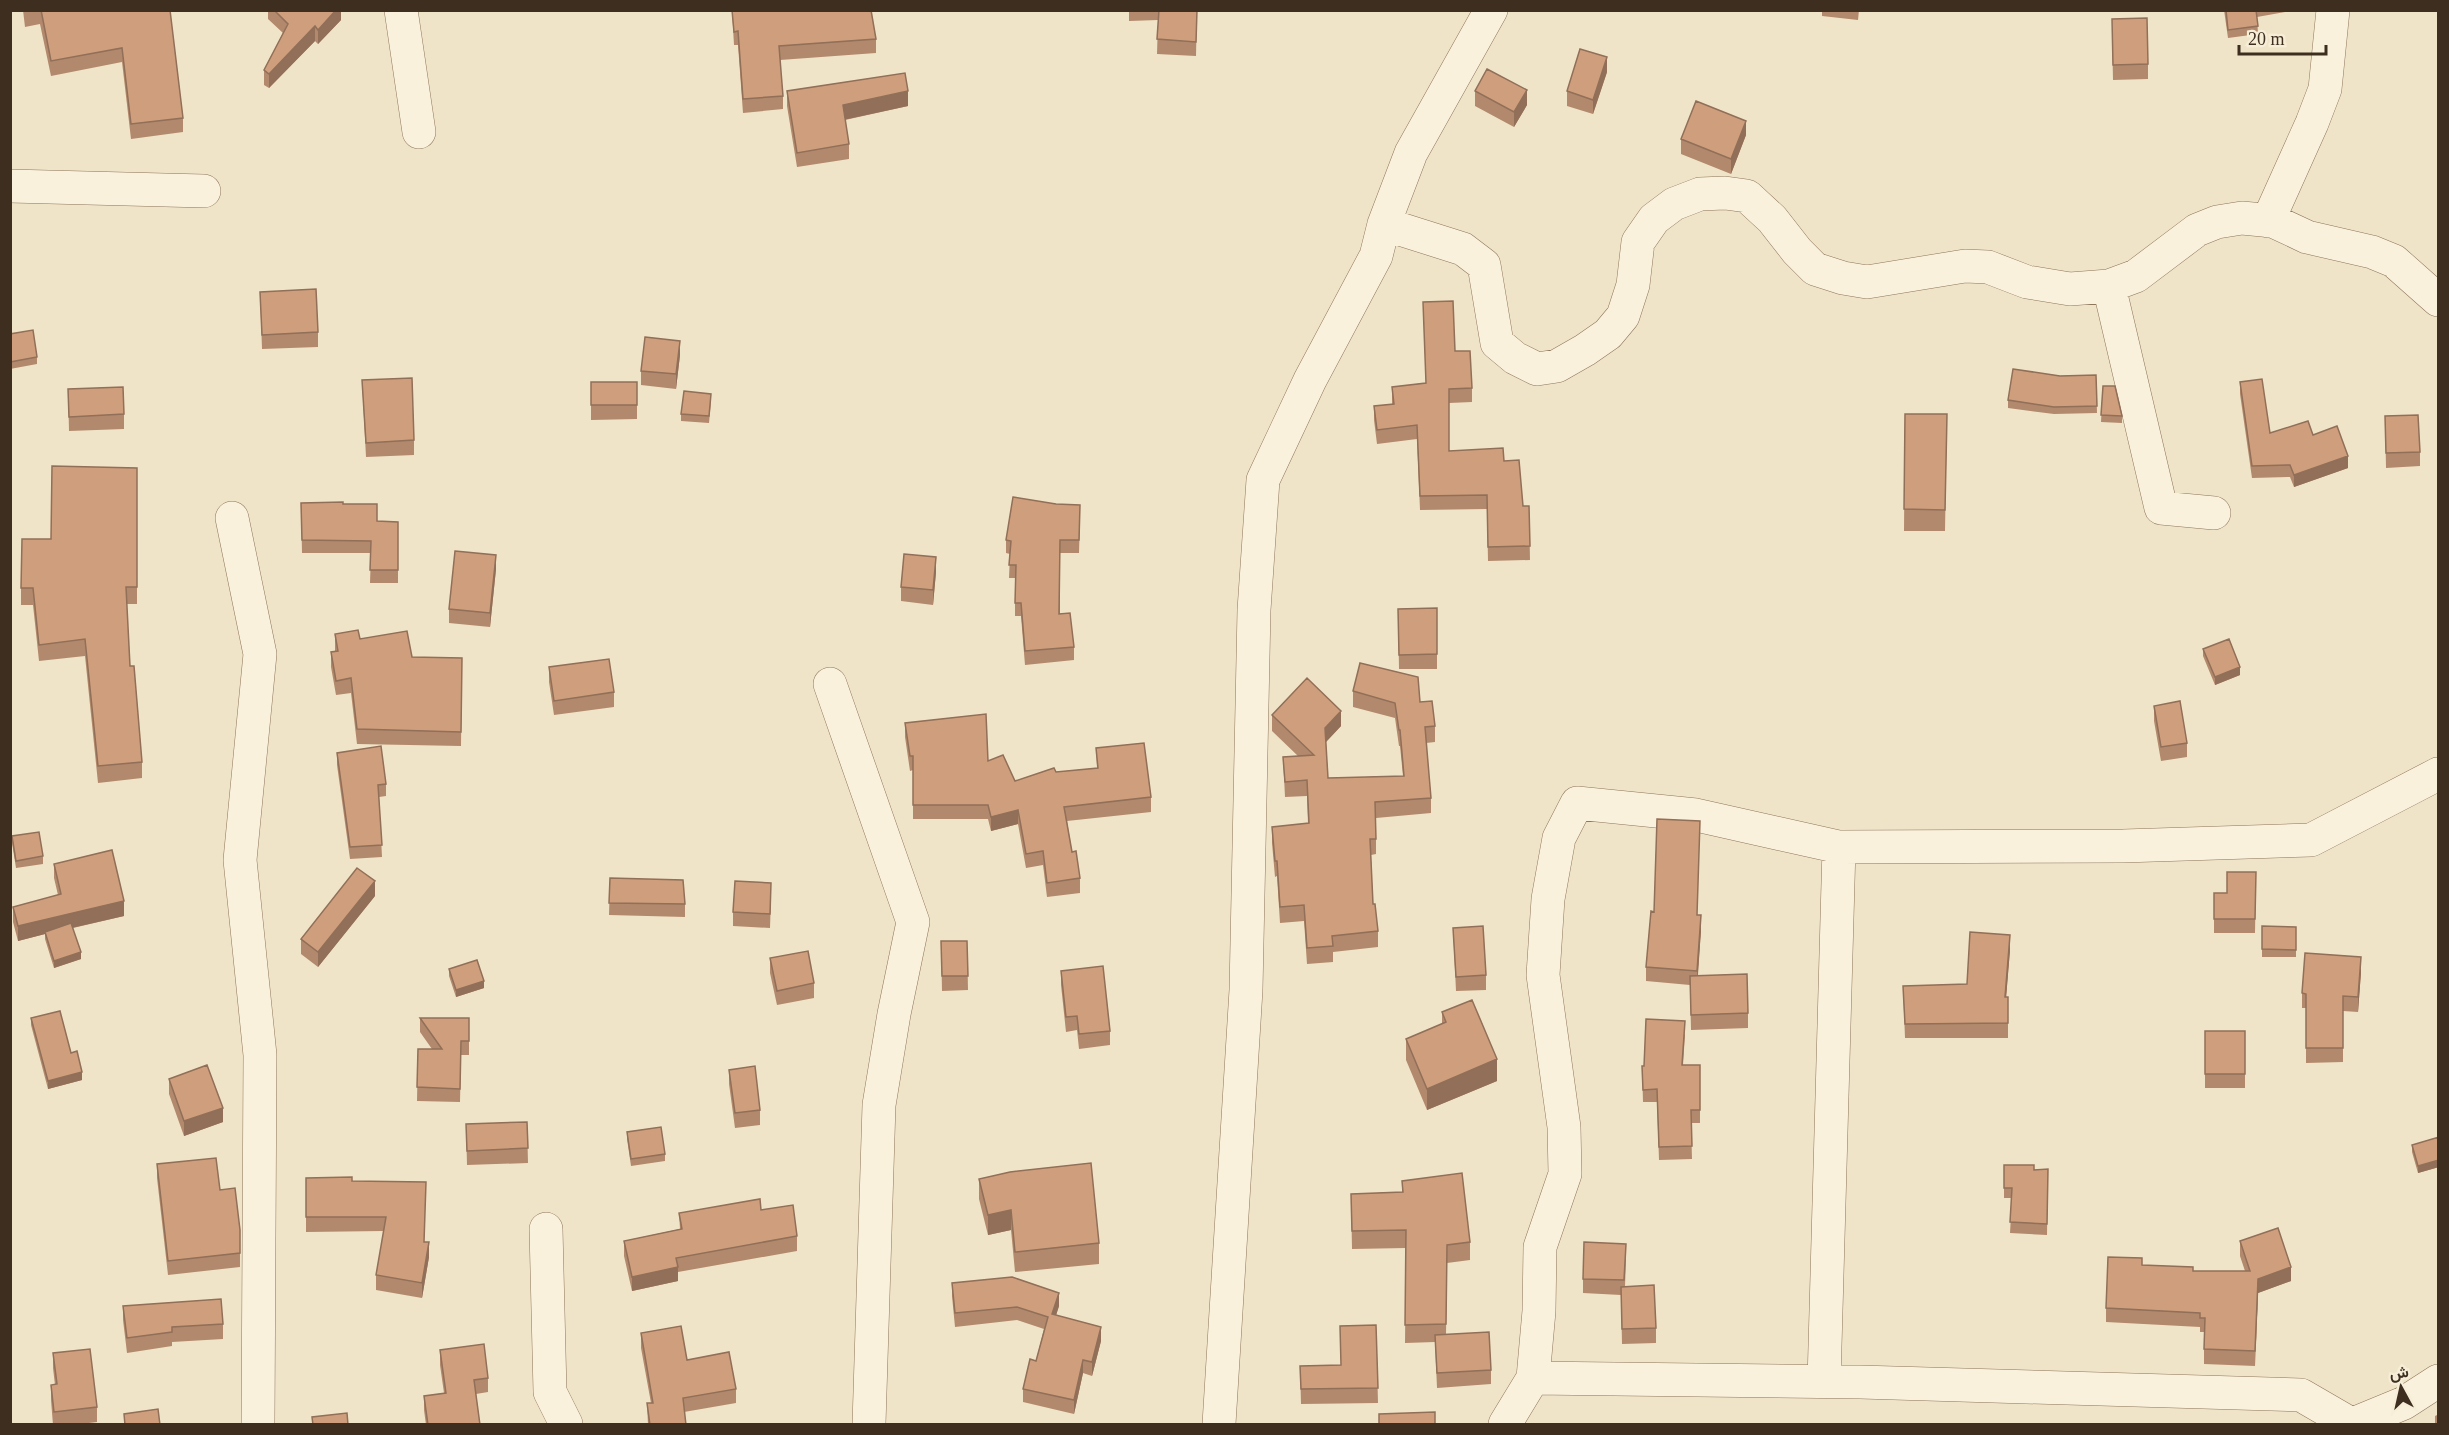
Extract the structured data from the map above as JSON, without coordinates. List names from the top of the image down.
{
  "scale_bar": "20 m",
  "north": "top"
}
